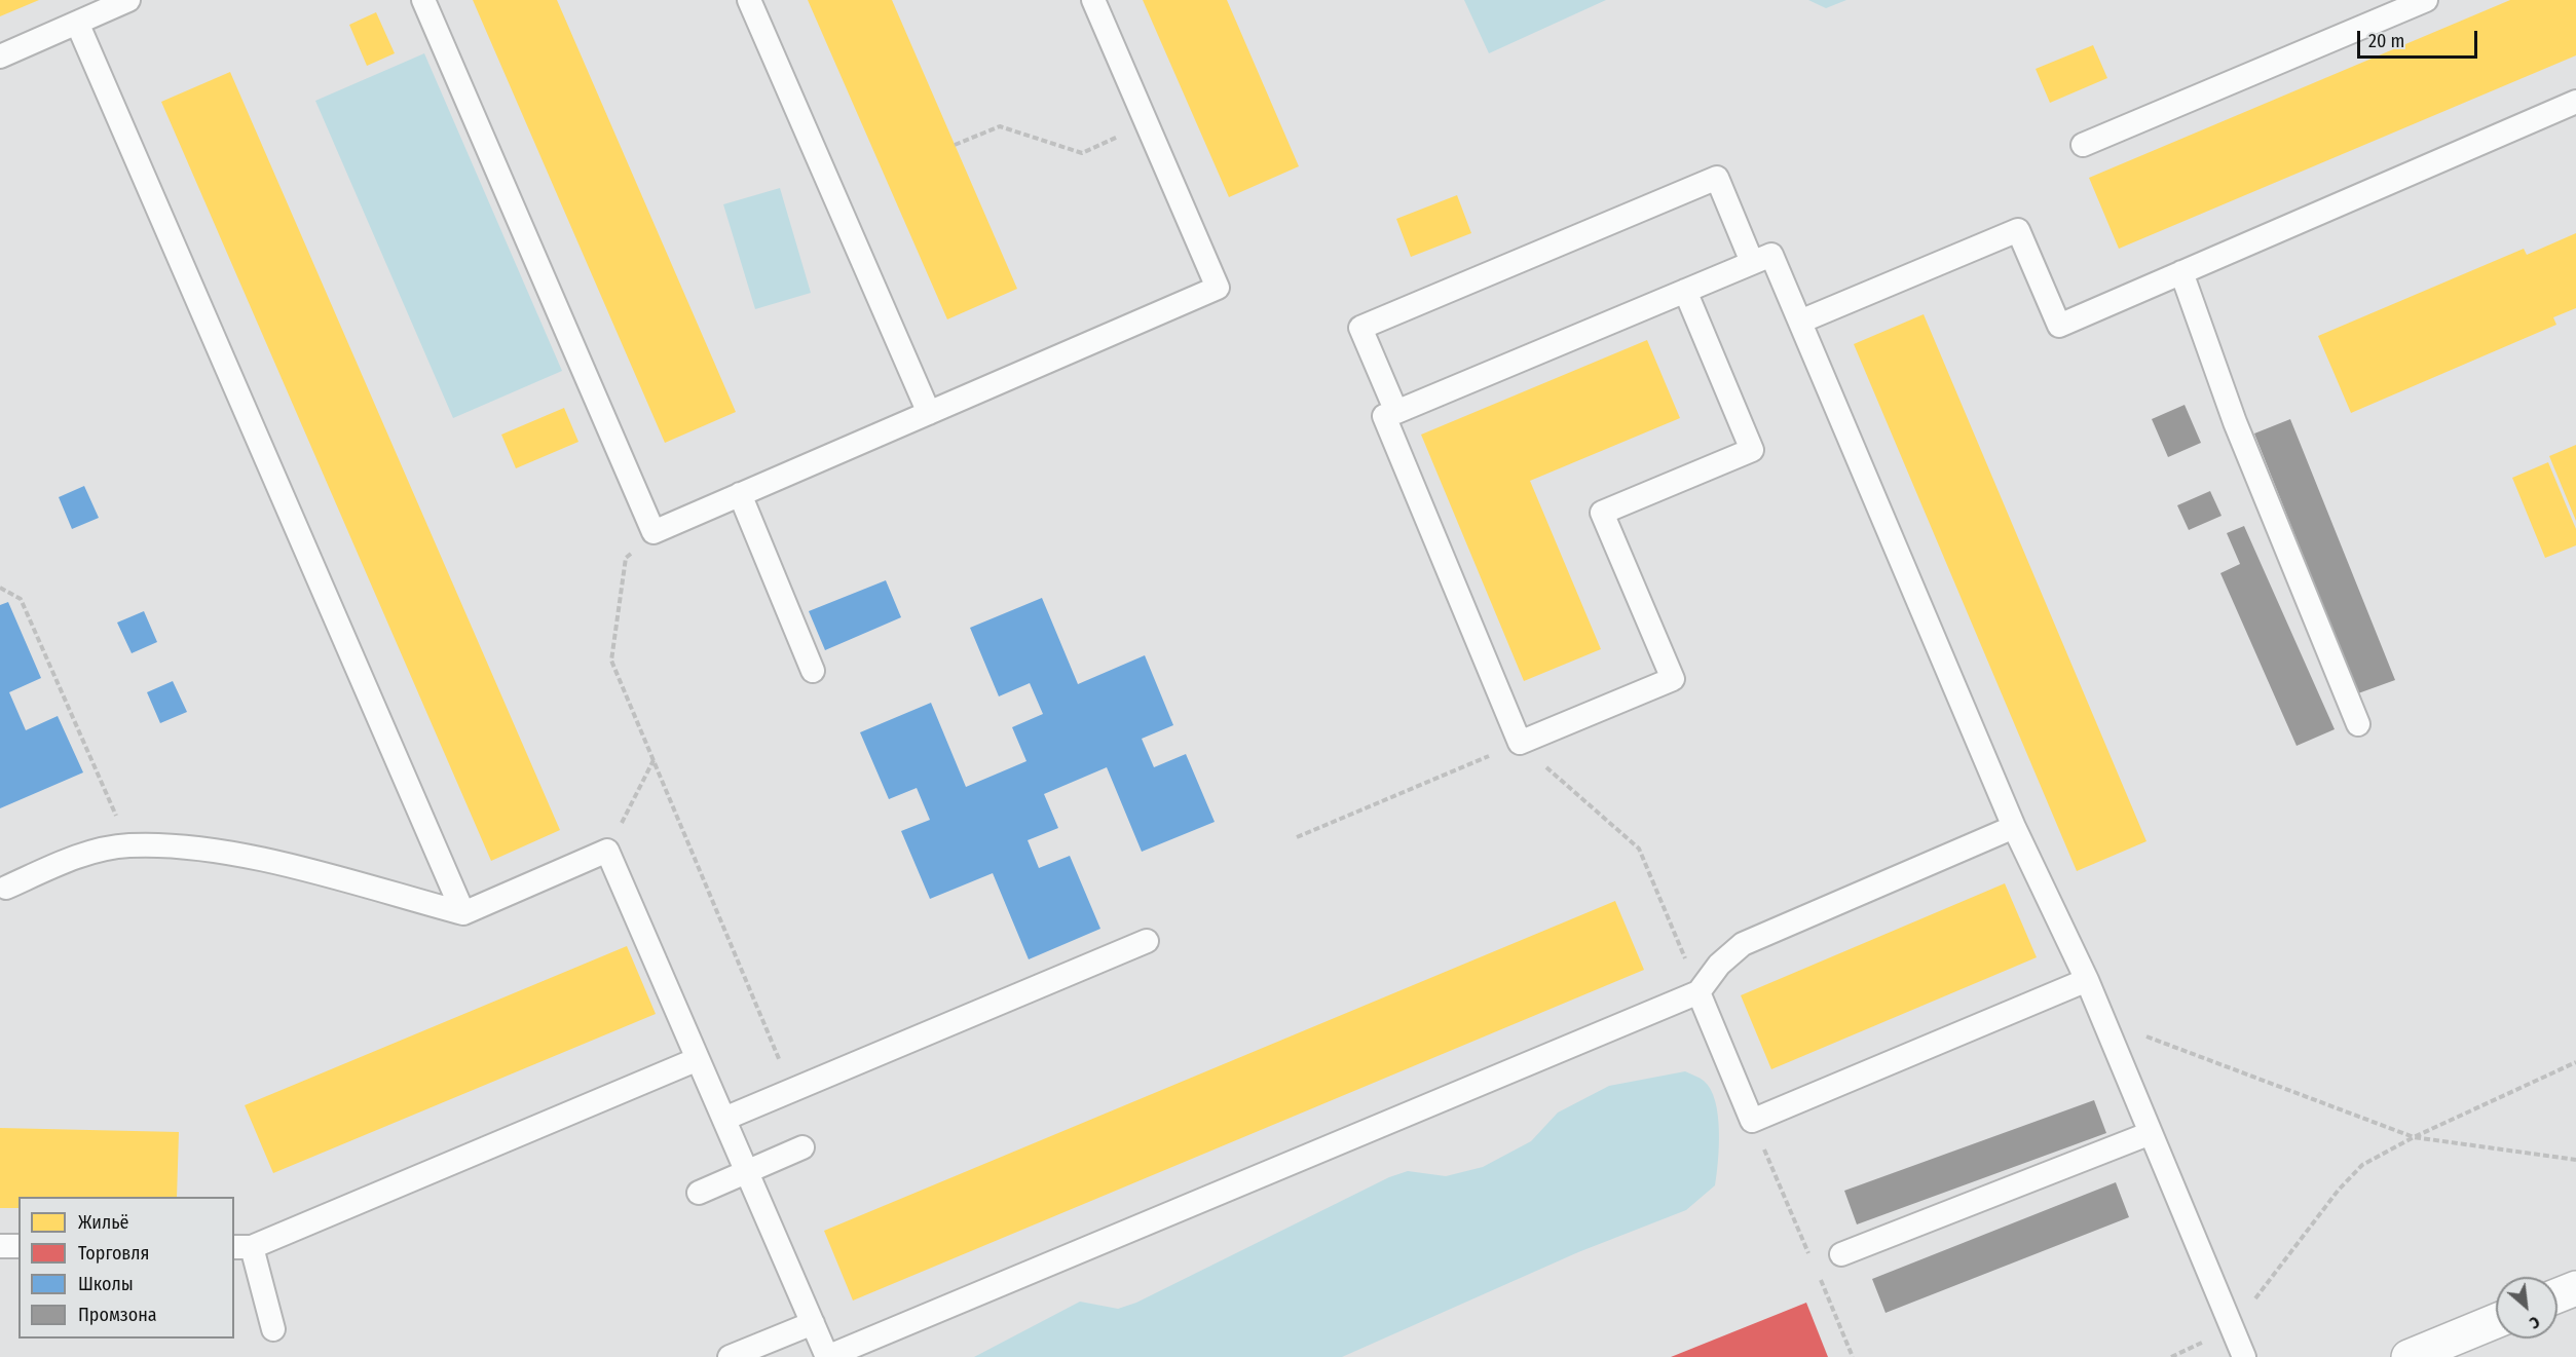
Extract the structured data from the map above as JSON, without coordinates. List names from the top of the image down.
{
  "legend": [
    "Жильё",
    "Торговля",
    "Школы",
    "Промзона"
  ],
  "scale_bar": "20 m",
  "north": "bottom right"
}
